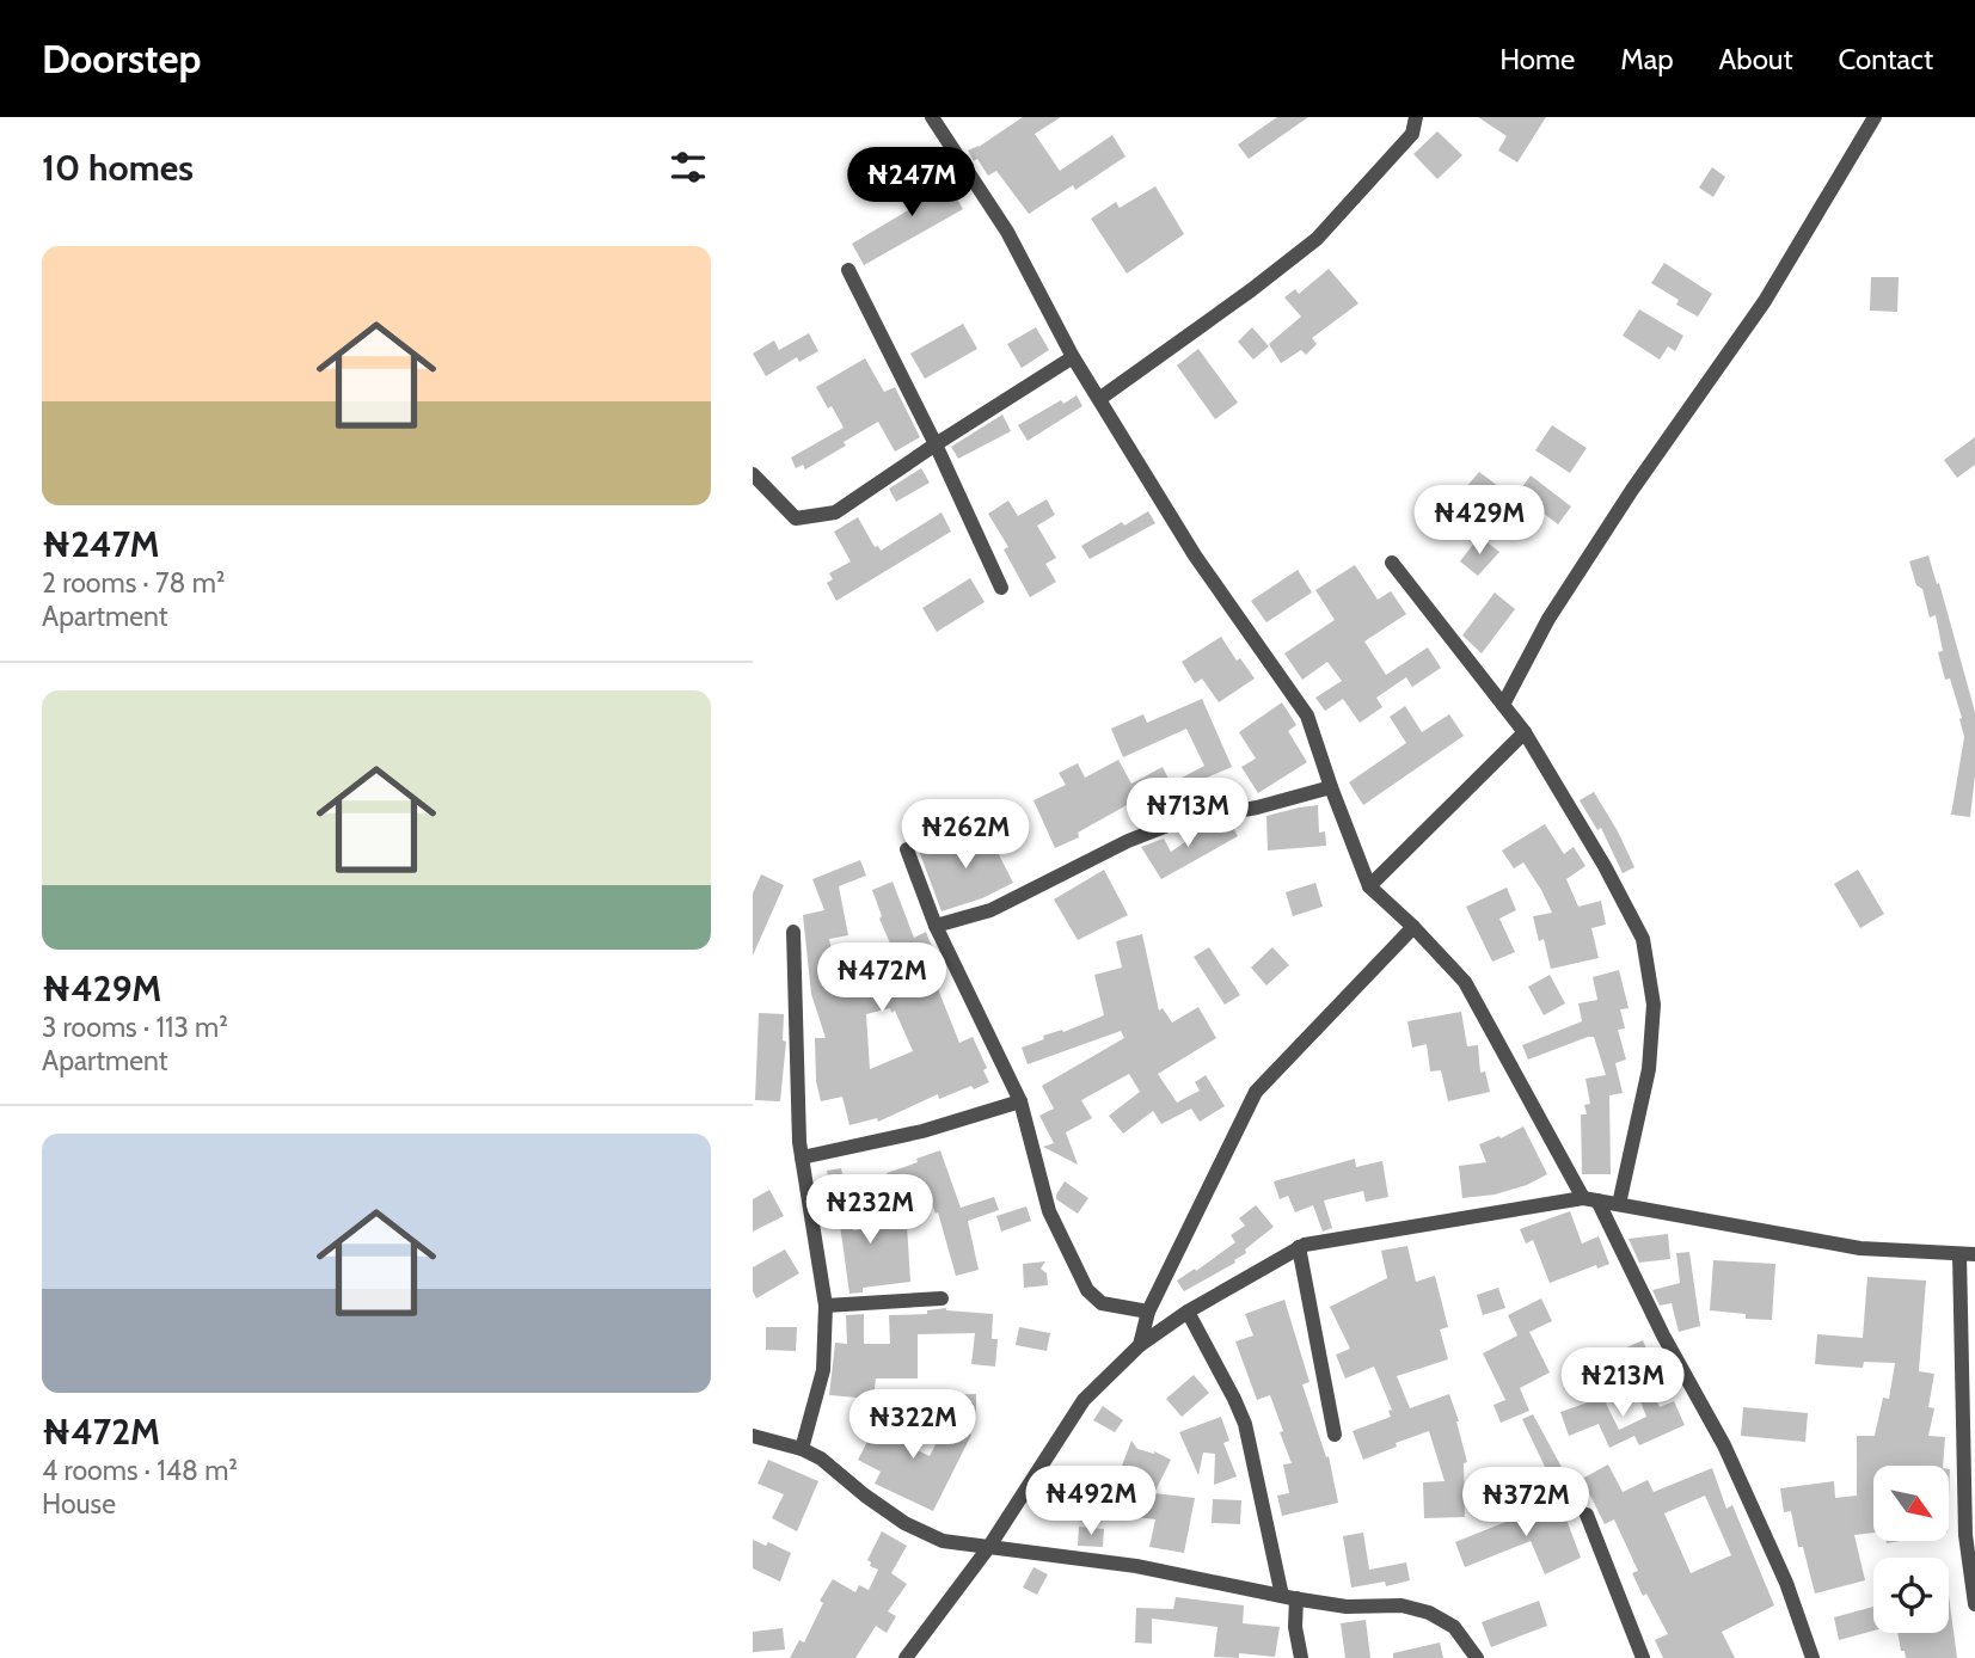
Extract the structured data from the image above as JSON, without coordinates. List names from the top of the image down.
{
  "north": "bottom right",
  "page": {
    "header": "Doorstep",
    "nav": [
      "Home",
      "Map",
      "About",
      "Contact"
    ],
    "heading": "10 homes",
    "price": [
      "₦247M",
      "₦429M",
      "₦713M",
      "₦262M",
      "₦472M",
      "₦232M",
      "₦213M",
      "₦322M",
      "₦492M",
      "₦372M"
    ],
    "list": [
      {
        "name": "₦247M",
        "note": "2 rooms · 78 m² · Apartment"
      },
      {
        "name": "₦429M",
        "note": "3 rooms · 113 m² · Apartment"
      },
      {
        "name": "₦472M",
        "note": "4 rooms · 148 m² · House"
      }
    ]
  }
}
